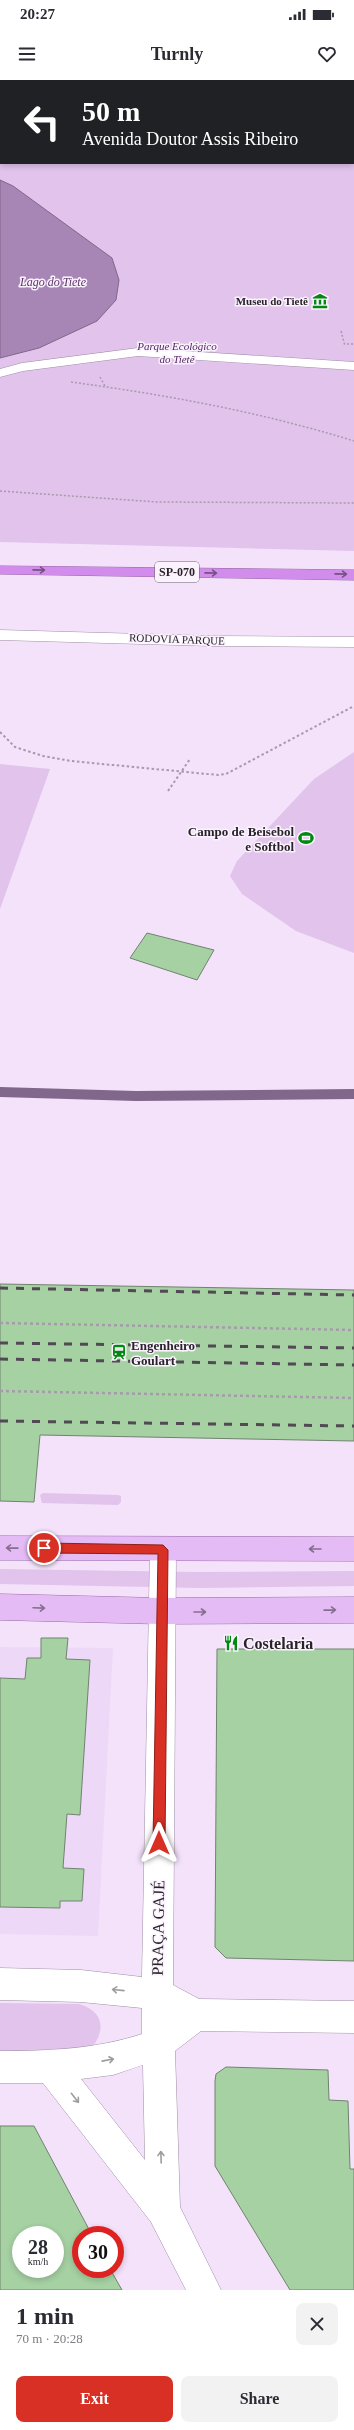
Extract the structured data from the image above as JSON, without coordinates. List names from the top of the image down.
{
  "streets": {
    "highway": ["SP-070"],
    "street": ["RODOVIA PARQUE", "PRAÇA GAJÉ"]
  },
  "water": ["Lago do Tiete"],
  "parks": ["Parque Ecológico do Tietê"],
  "places": {
    "museum": ["Museu do Tietê"],
    "sports": ["Campo de Beisebol e Softbol"],
    "station": ["Engenheiro Goulart"],
    "restaurant": ["Costelaria"]
  },
  "page": {
    "status": "20:27",
    "header": "Turnly",
    "turn": ["50 m", "Avenida Doutor Assis Ribeiro"],
    "speed": "28 km/h",
    "limit": "30",
    "heading": ["1 min", "70 m · 20:28"],
    "buttons": ["Exit", "Share"]
  }
}
